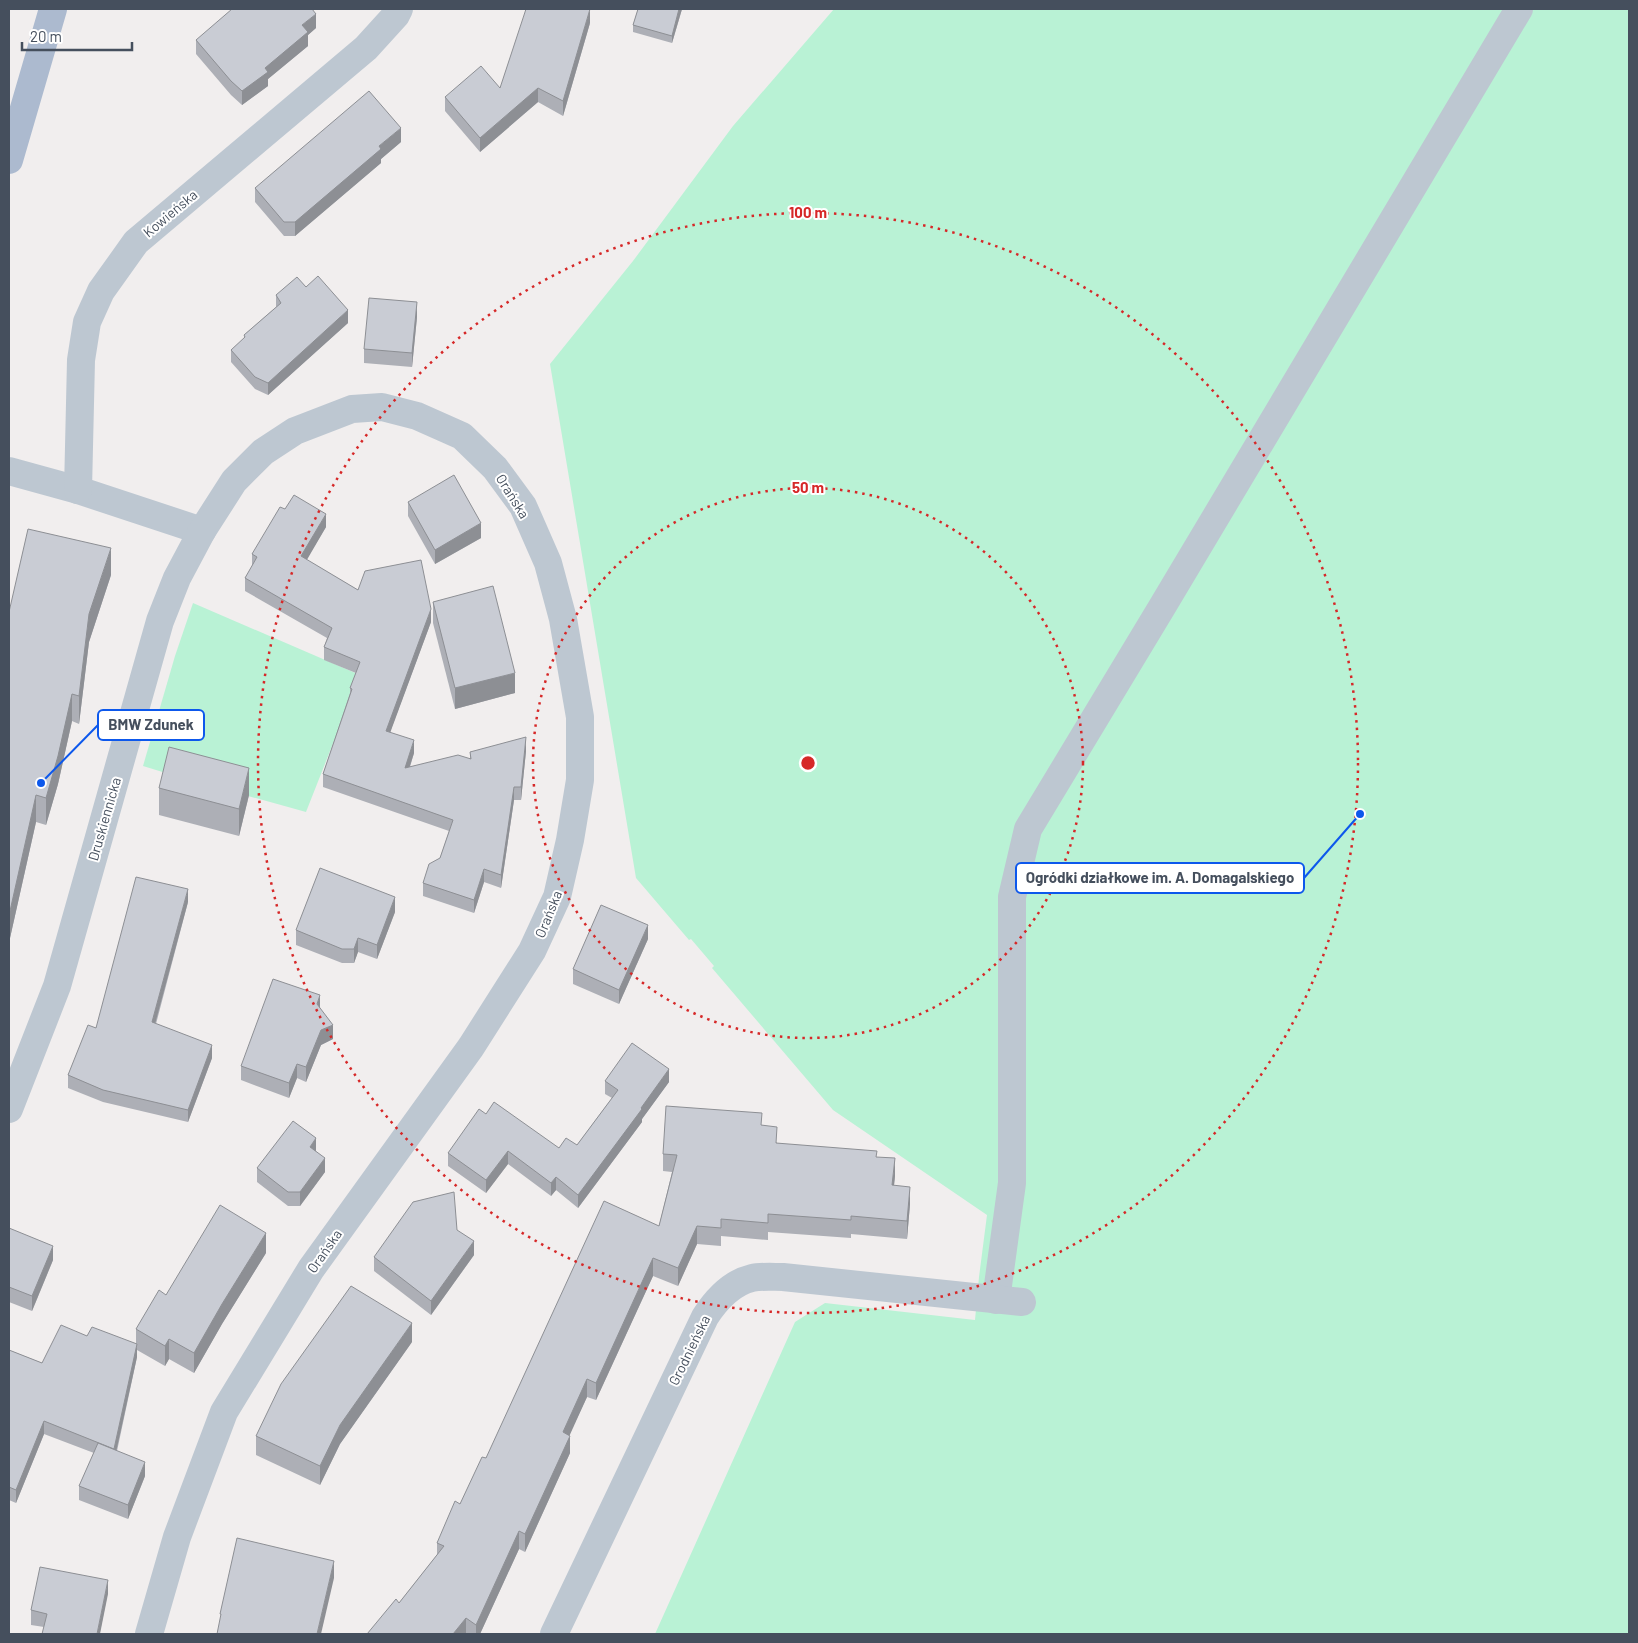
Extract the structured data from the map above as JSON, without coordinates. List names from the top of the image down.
{
  "streets": {
    "street": [
      "Kowieńska",
      "Orańska",
      "Druskiennicka",
      "Grodnieńska"
    ]
  },
  "crossings": [
    ["Orańska", "Druskiennicka"]
  ],
  "places": ["BMW Zdunek", "Ogródki działkowe im. A. Domagalskiego"],
  "scale_bar": "20 m",
  "rings": ["100 m", "50 m"]
}
